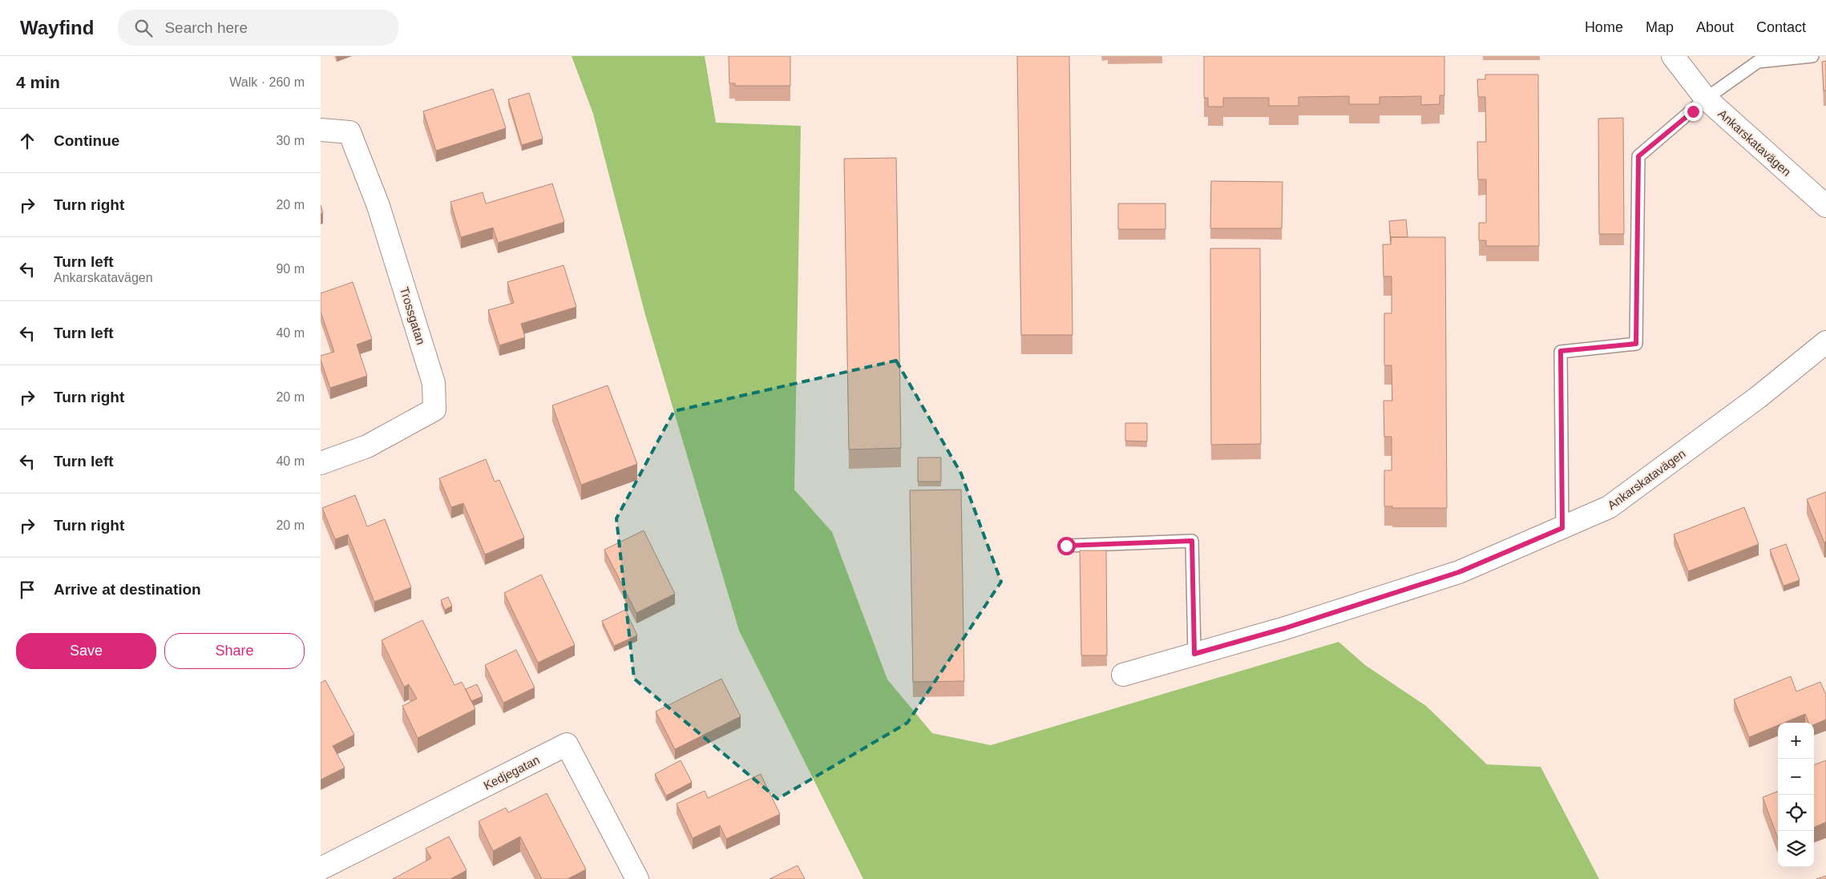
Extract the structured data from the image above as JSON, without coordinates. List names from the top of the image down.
{
  "streets": {
    "street": ["Ankarskatavägen", "Trossgatan", "Kedjegatan"]
  },
  "page": {
    "header": "Wayfind",
    "search": "Search here",
    "nav": [
      "Home",
      "Map",
      "About",
      "Contact"
    ],
    "heading": ["4 min", "Walk · 260 m"],
    "list": [
      ["Continue", "30 m"],
      ["Turn right", "20 m"],
      ["Turn left", "Ankarskatavägen", "90 m"],
      ["Turn left", "40 m"],
      ["Turn right", "20 m"],
      ["Turn left", "40 m"],
      ["Turn right", "20 m"],
      "Arrive at destination"
    ],
    "buttons": ["Save", "Share"],
    "map_buttons": ["+", "−"]
  }
}
